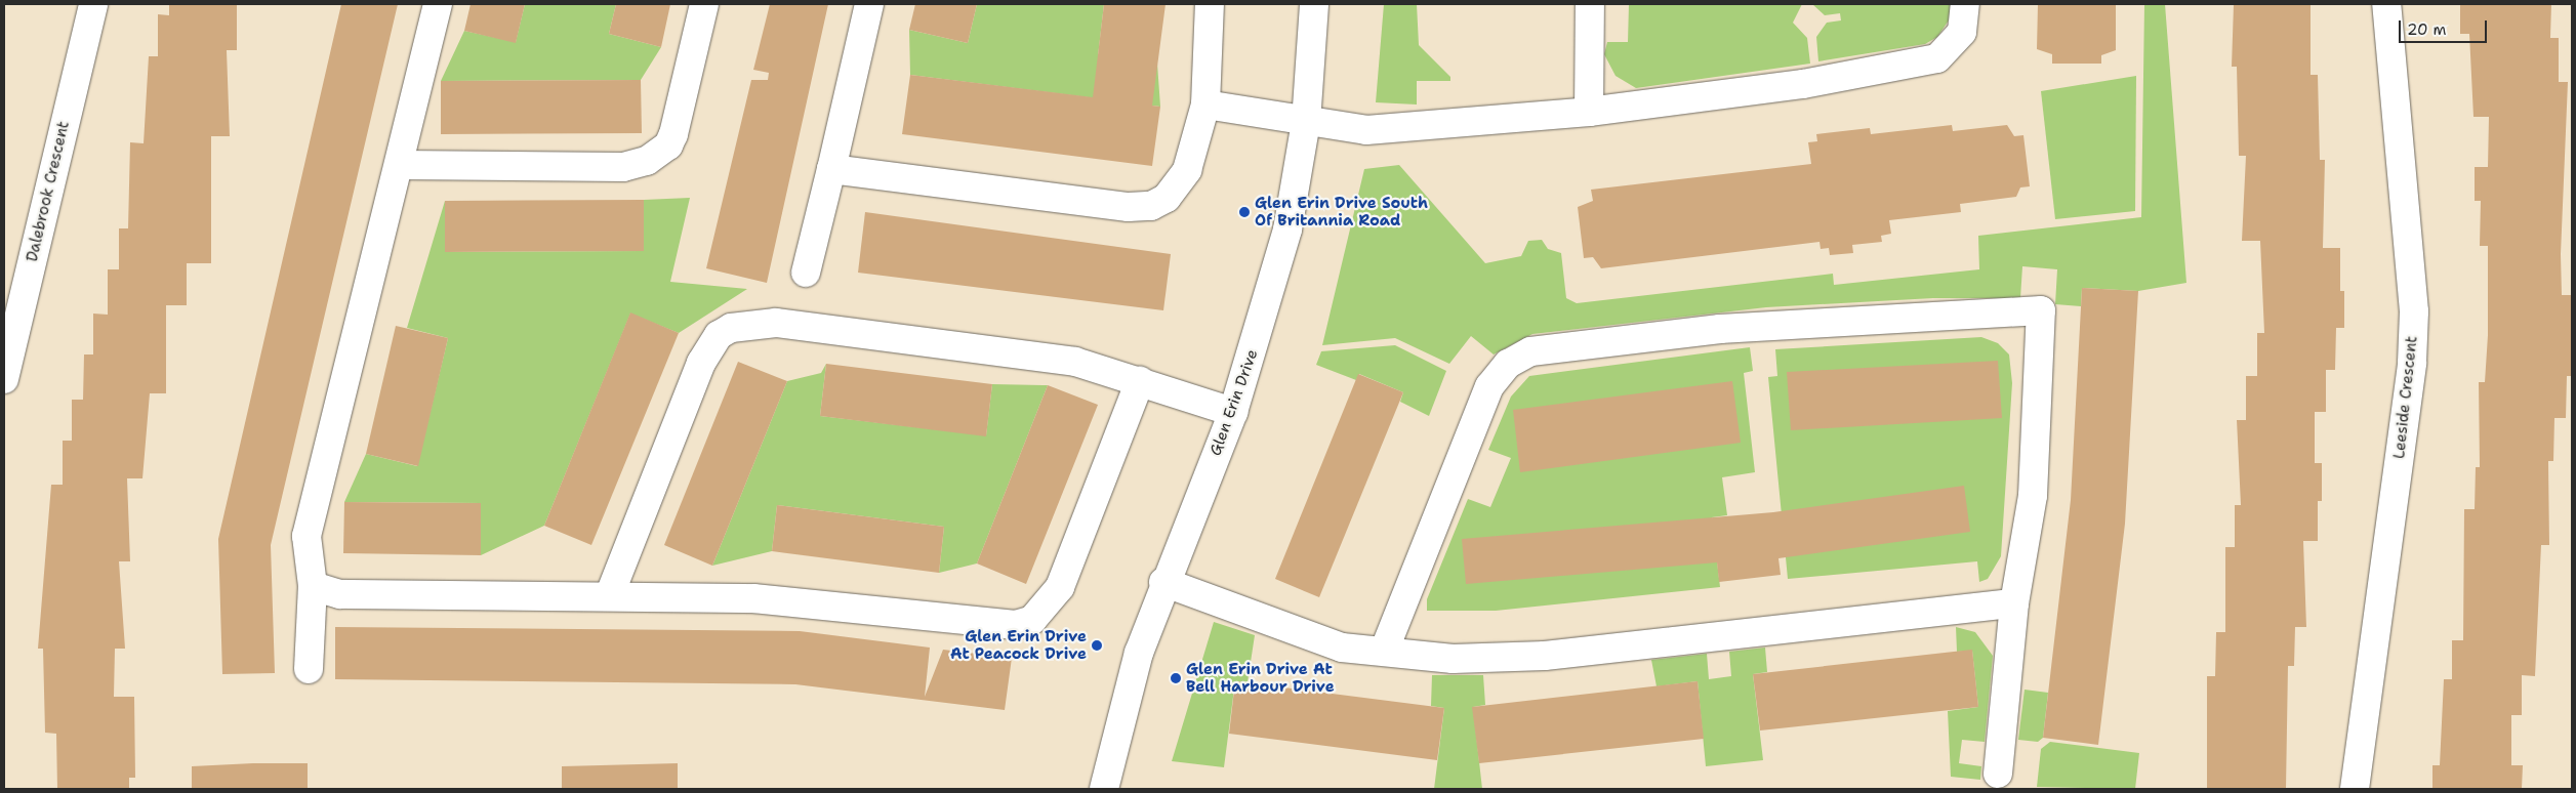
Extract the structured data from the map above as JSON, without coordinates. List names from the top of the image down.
{
  "streets": {
    "street": ["Dalebrook Crescent", "Leeside Crescent", "Glen Erin Drive"]
  },
  "places": ["Glen Erin Drive South Of Britannia Road", "Glen Erin Drive At Peacock Drive", "Glen Erin Drive At Bell Harbour Drive"],
  "scale_bar": "20 m"
}
